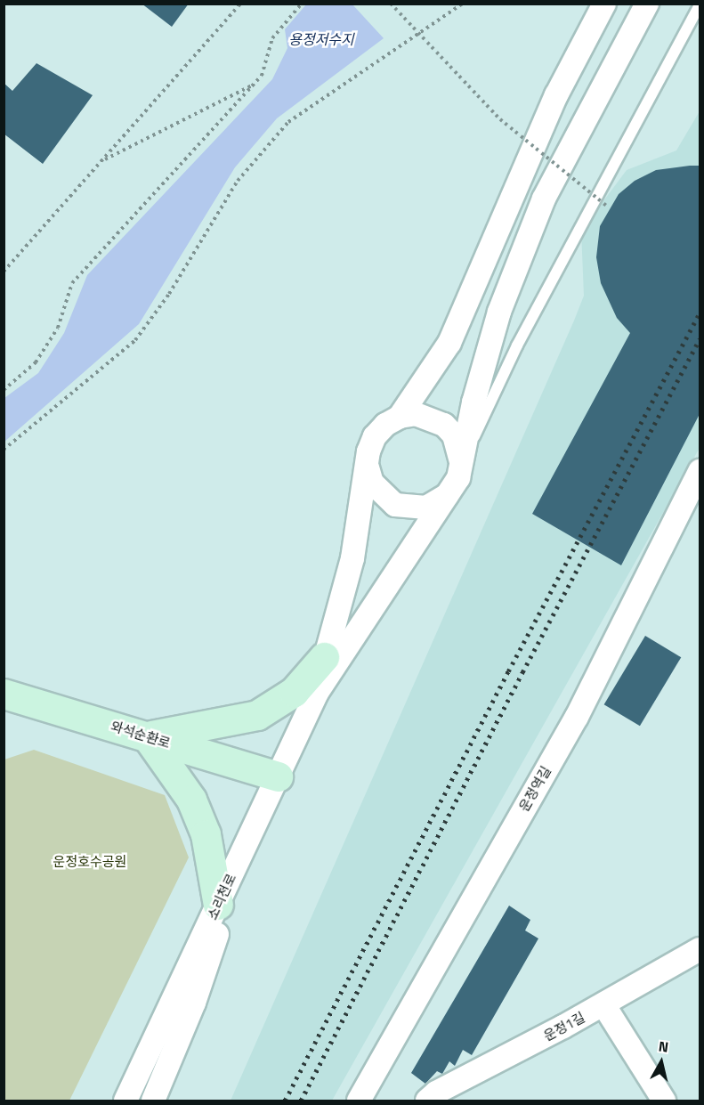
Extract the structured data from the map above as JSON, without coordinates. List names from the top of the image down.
{
  "streets": {
    "street": [
      "와석순환로",
      "운정역길",
      "소리천로",
      "운정1길"
    ]
  },
  "crossings": [
    ["와석순환로", "소리천로"]
  ],
  "water": ["용정저수지"],
  "parks": ["운정호수공원"],
  "north": "top"
}
